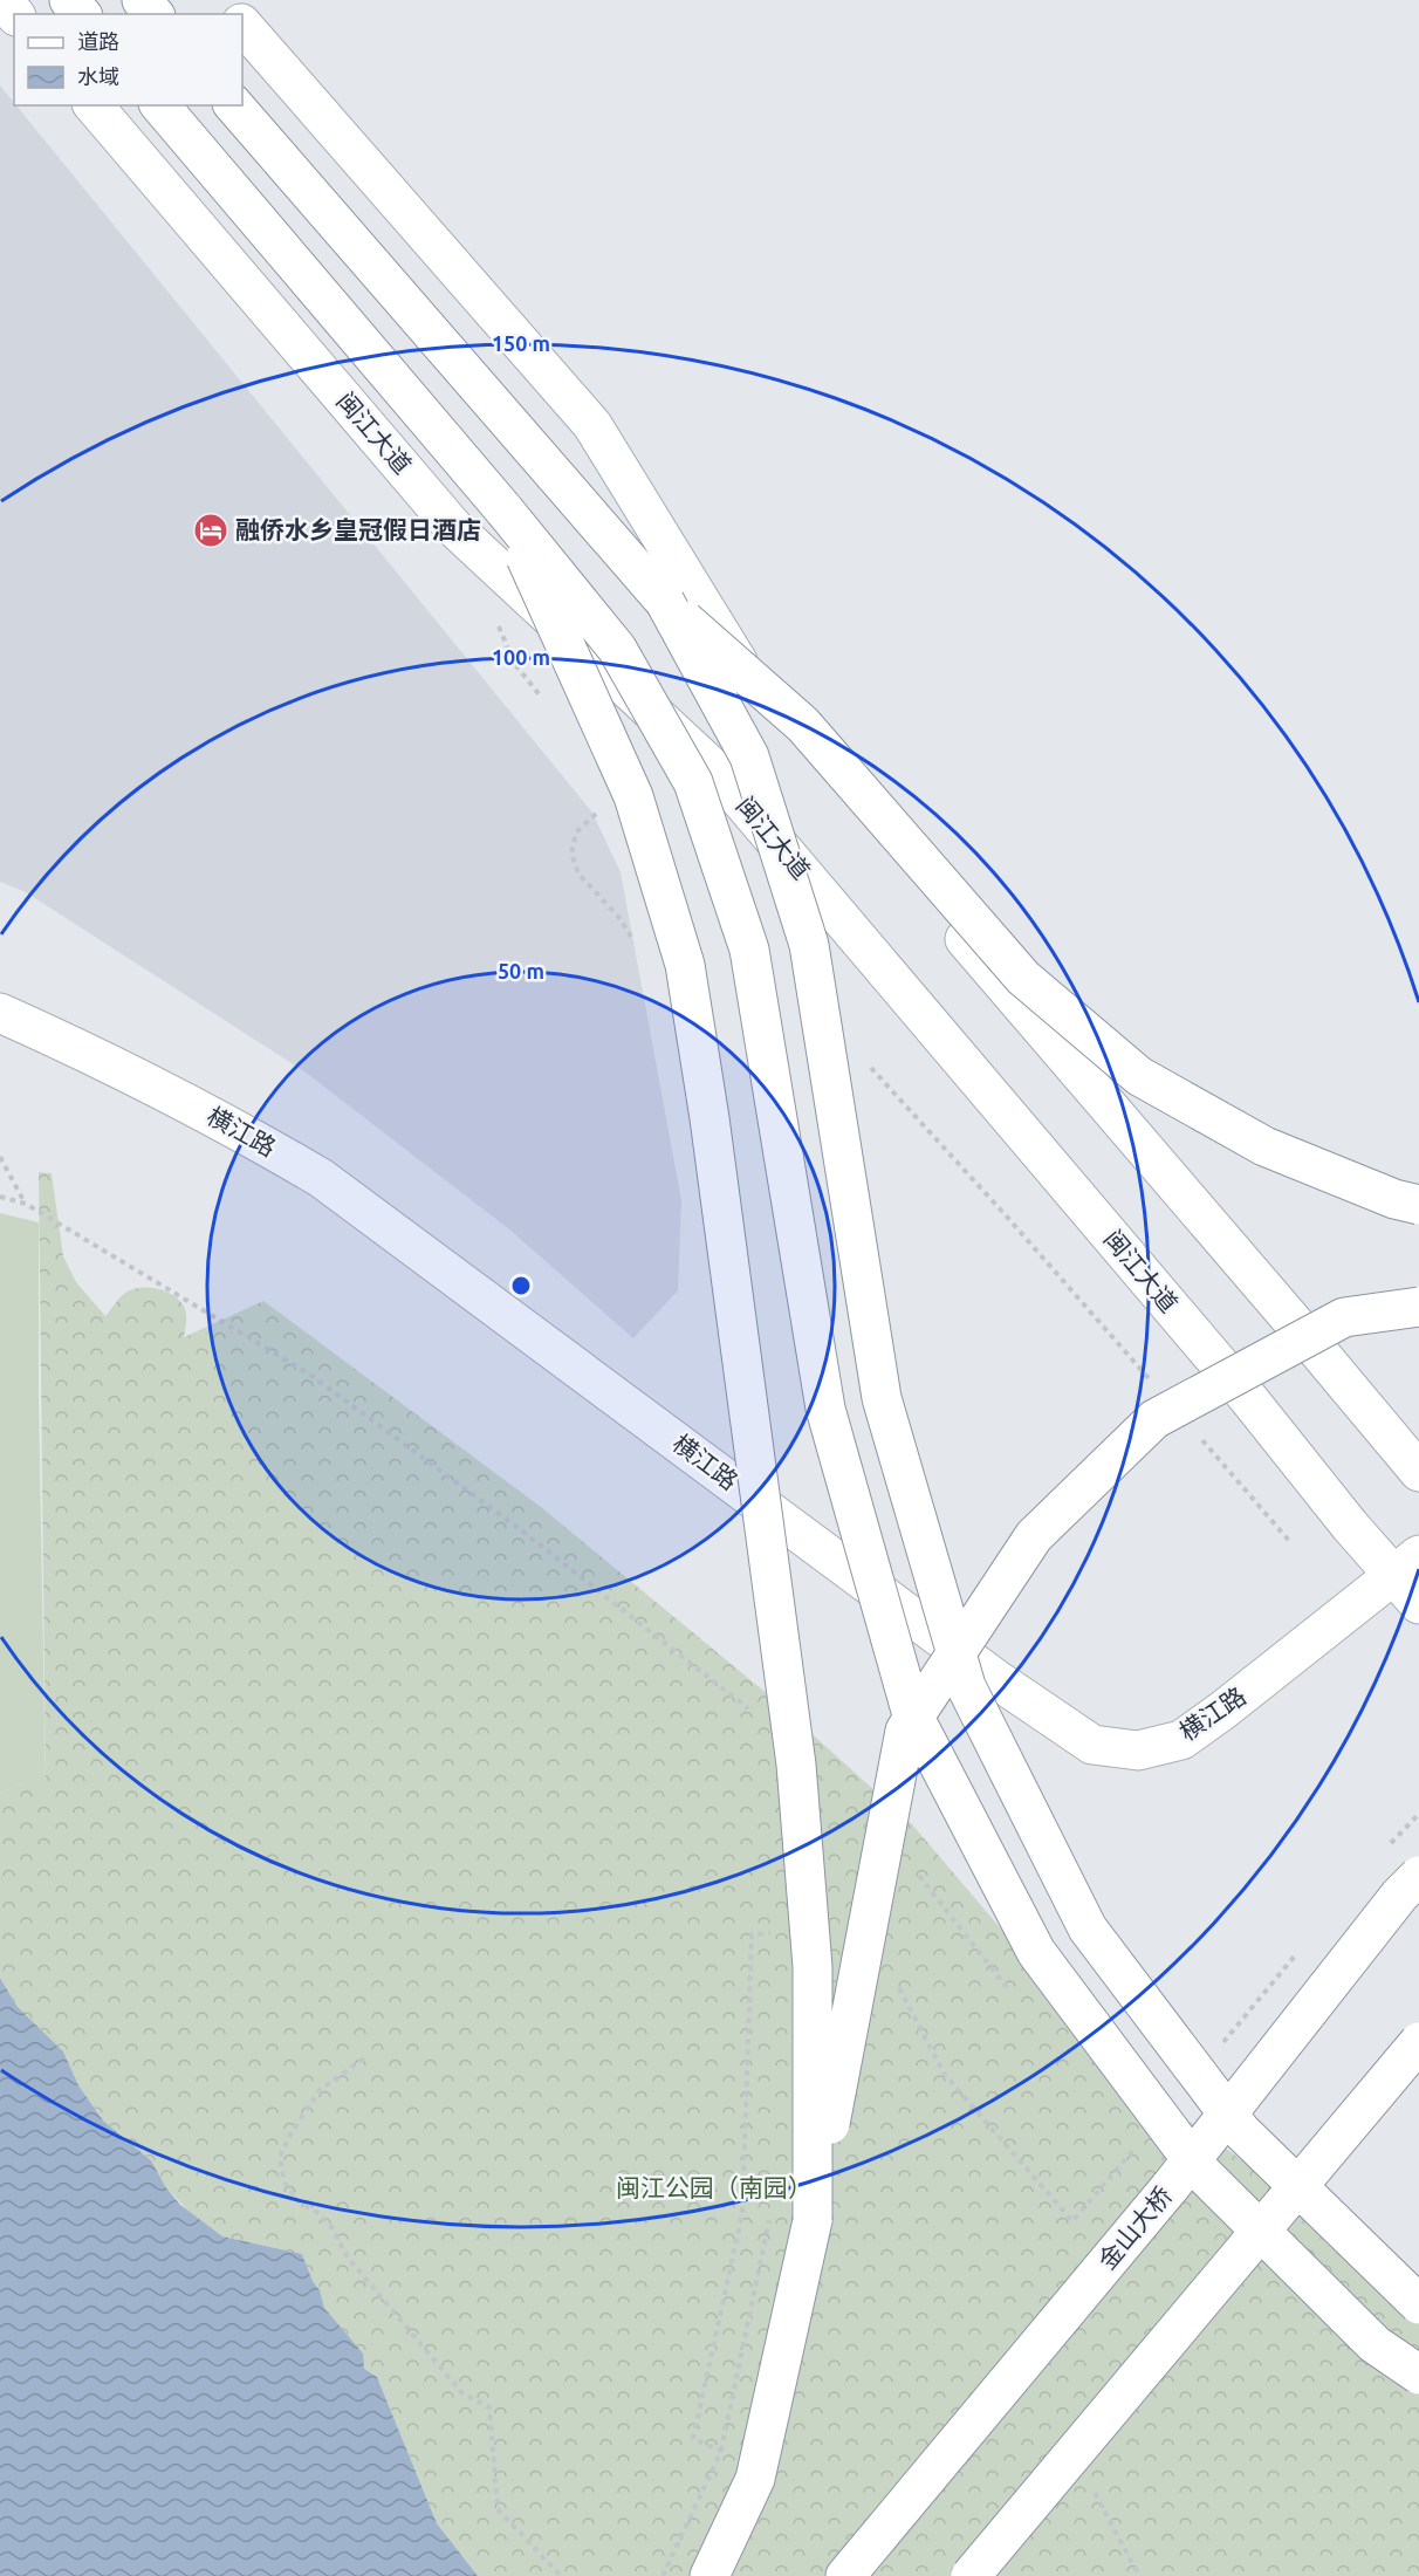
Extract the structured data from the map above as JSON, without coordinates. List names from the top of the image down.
{
  "streets": {
    "main road": ["闽江大道", "横江路", "金山大桥"]
  },
  "crossings": [
    ["闽江大道", "横江路"]
  ],
  "parks": ["闽江公园（南园）"],
  "places": {
    "hotel": ["融侨水乡皇冠假日酒店"]
  },
  "legend": ["道路", "水域"],
  "rings": ["150 m", "100 m", "50 m"]
}
